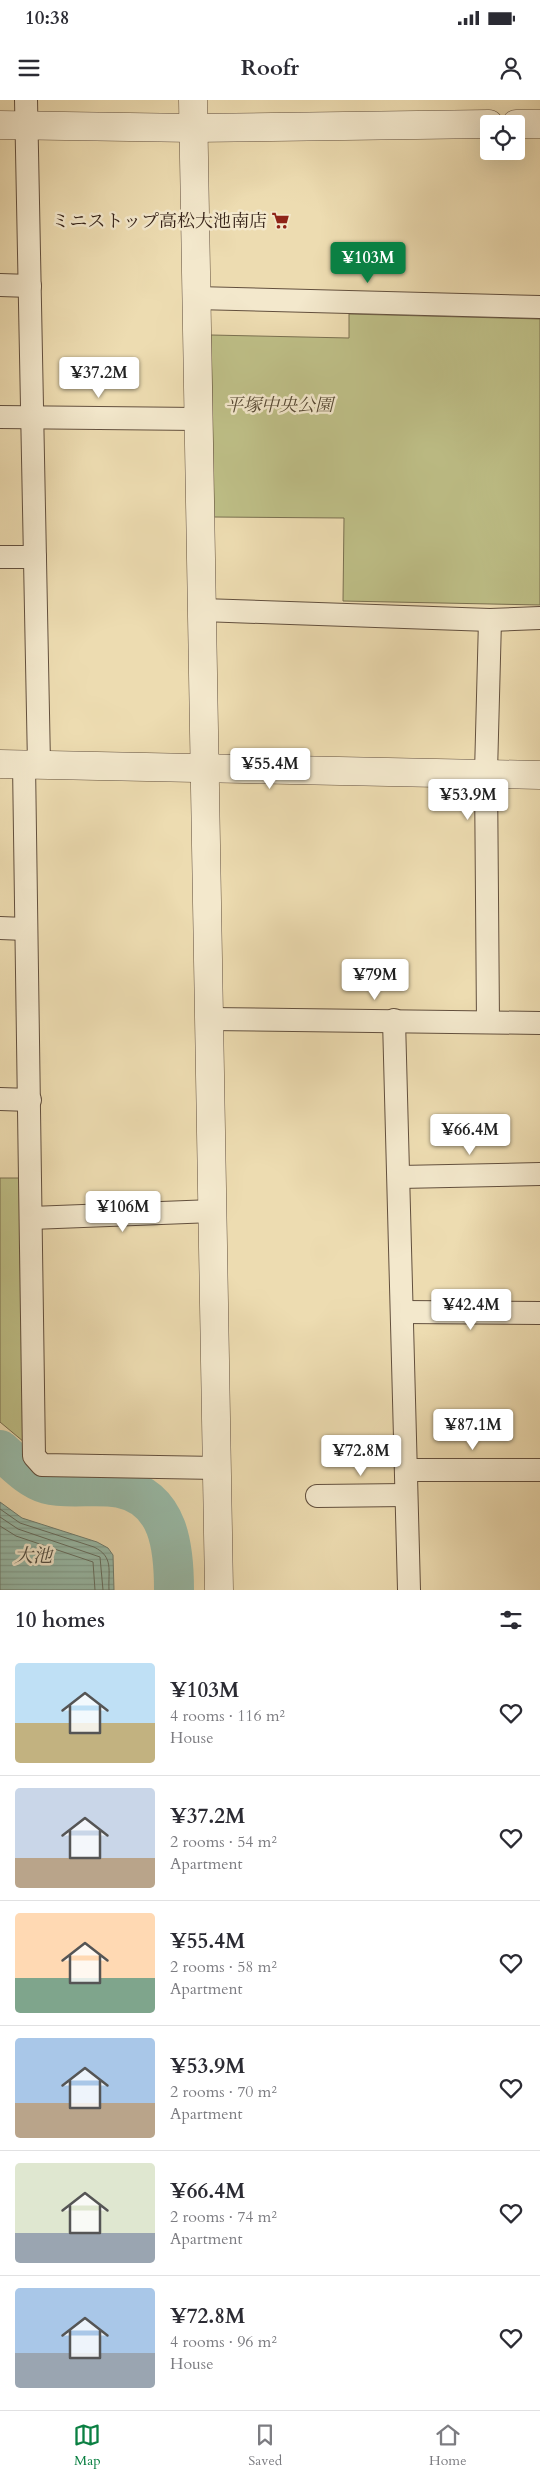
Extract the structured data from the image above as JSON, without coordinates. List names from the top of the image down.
{
  "water": ["大池"],
  "parks": ["平塚中央公園"],
  "places": {
    "supermarket": ["ミニストップ高松大池南店"]
  },
  "page": {
    "status": "10:38",
    "header": "Roofr",
    "price": [
      "¥103M",
      "¥37.2M",
      "¥55.4M",
      "¥53.9M",
      "¥79M",
      "¥66.4M",
      "¥106M",
      "¥42.4M",
      "¥87.1M",
      "¥72.8M"
    ],
    "heading": "10 homes",
    "list": [
      {
        "name": "¥103M",
        "note": "4 rooms · 116 m² · House"
      },
      {
        "name": "¥37.2M",
        "note": "2 rooms · 54 m² · Apartment"
      },
      {
        "name": "¥55.4M",
        "note": "2 rooms · 58 m² · Apartment"
      },
      {
        "name": "¥53.9M",
        "note": "2 rooms · 70 m² · Apartment"
      },
      {
        "name": "¥66.4M",
        "note": "2 rooms · 74 m² · Apartment"
      },
      {
        "name": "¥72.8M",
        "note": "4 rooms · 96 m² · House"
      }
    ],
    "tabs": ["Map", "Saved", "Home"]
  }
}
